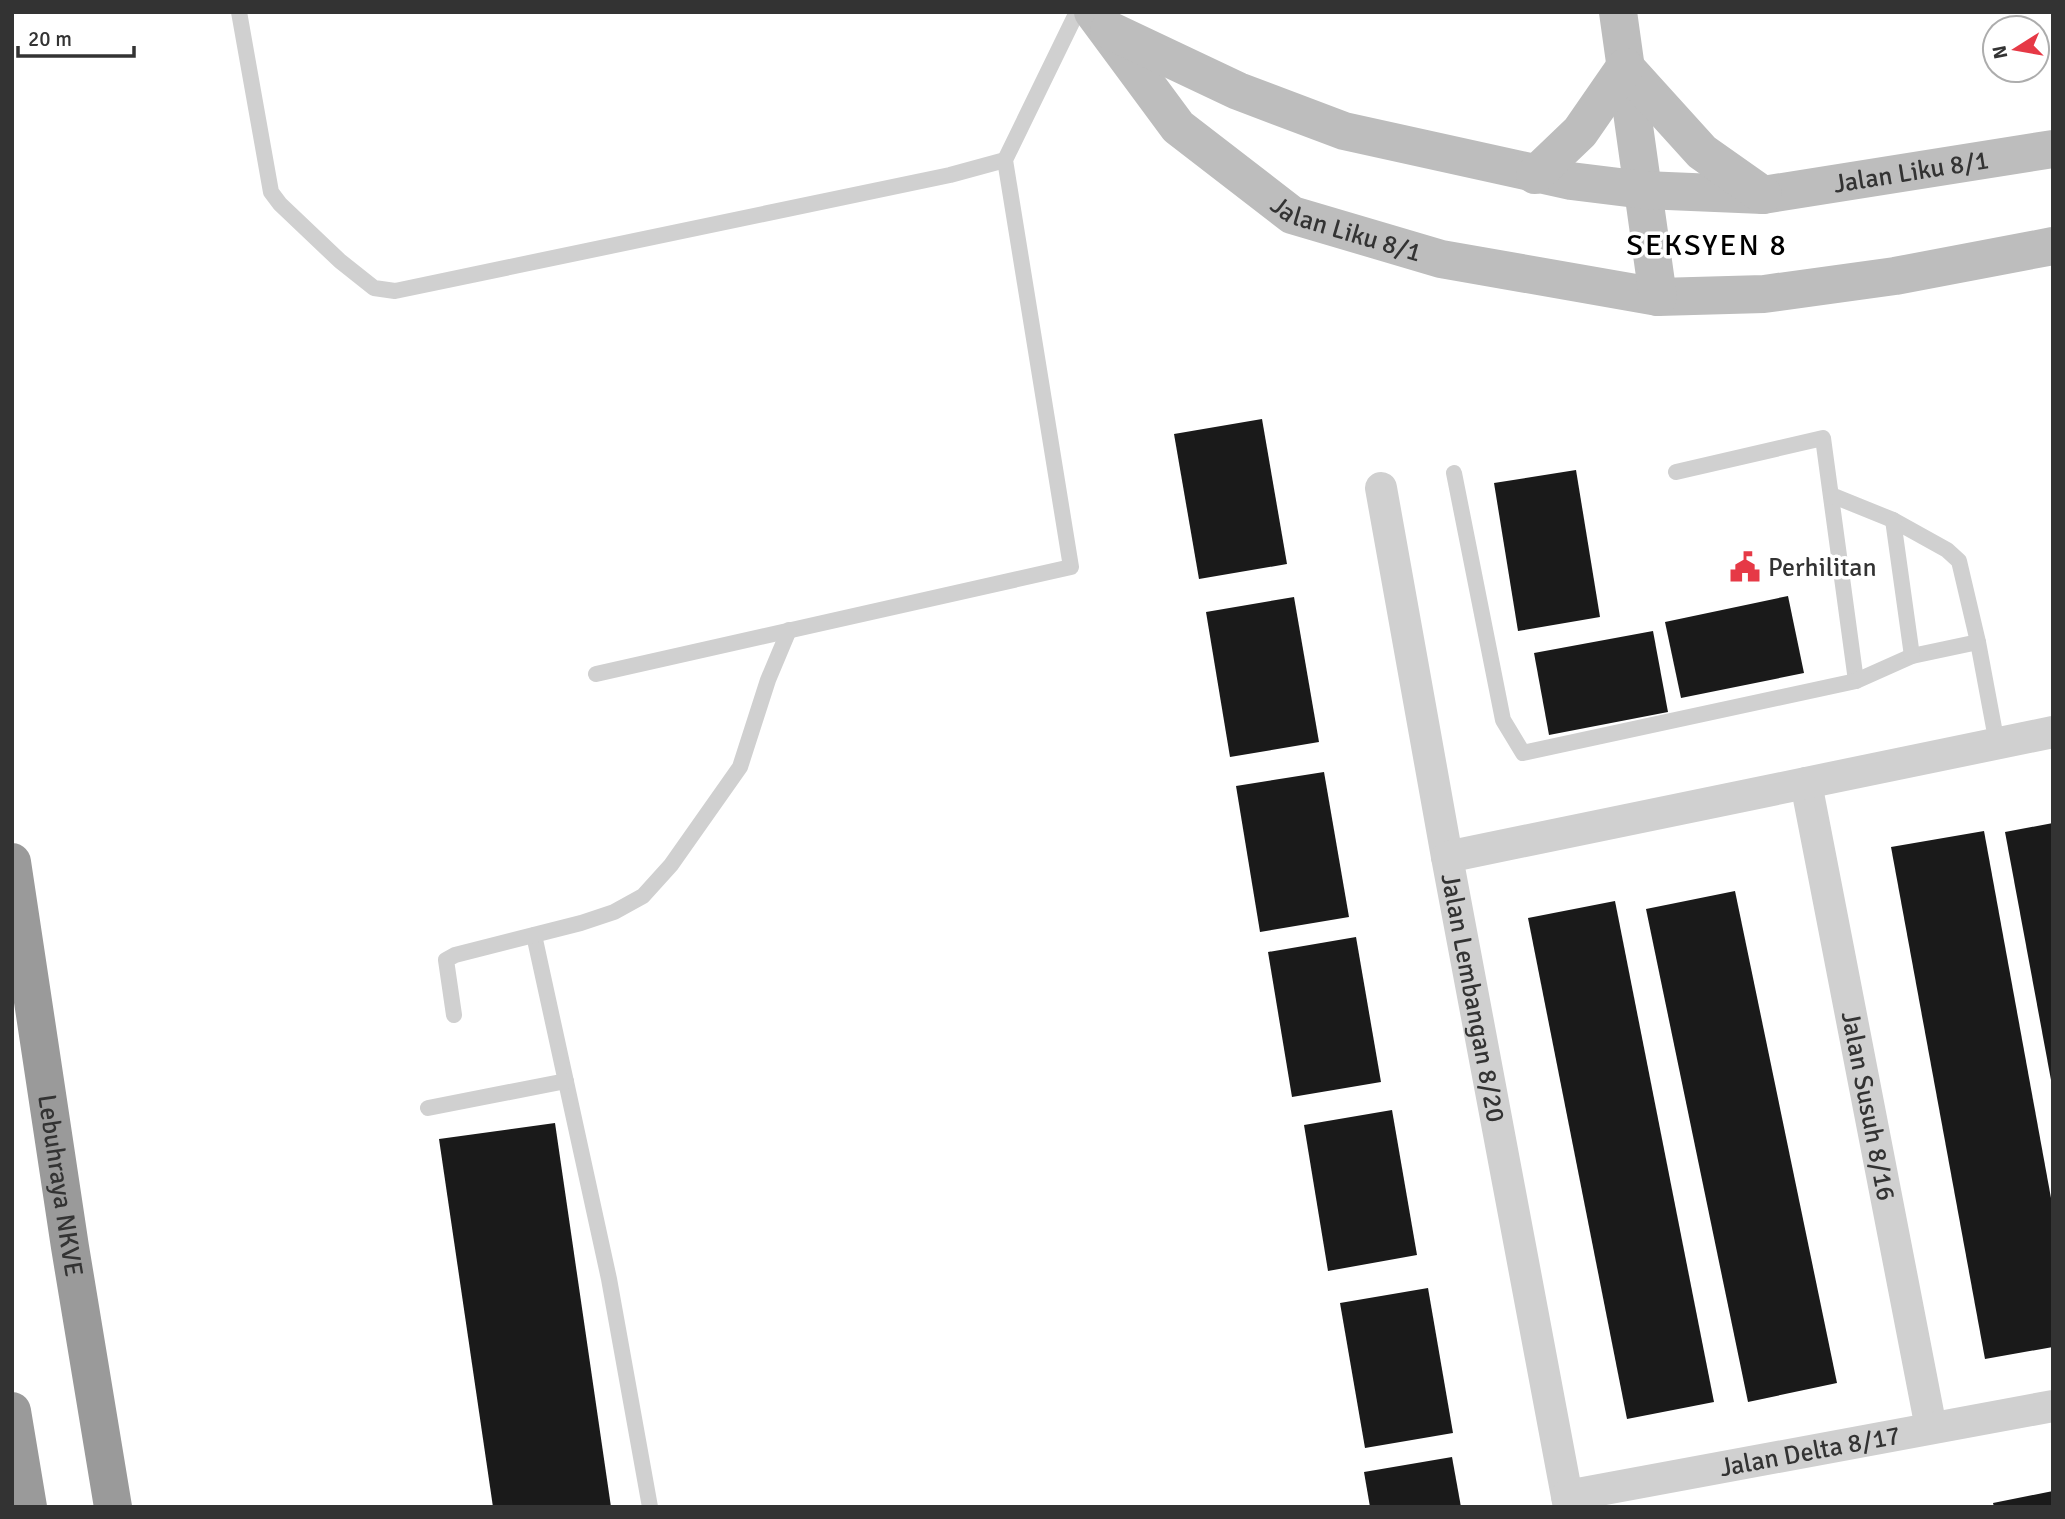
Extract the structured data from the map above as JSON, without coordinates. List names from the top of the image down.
{
  "streets": {
    "highway": ["Lebuhraya NKVE"],
    "street": [
      "Jalan Liku 8/1",
      "Jalan Lembangan 8/20",
      "Jalan Susuh 8/16",
      "Jalan Delta 8/17"
    ]
  },
  "crossings": [
    ["Jalan Lembangan 8/20", "Jalan Delta 8/17"],
    ["Jalan Susuh 8/16", "Jalan Delta 8/17"]
  ],
  "districts": ["SEKSYEN 8"],
  "places": {
    "public building": ["Perhilitan"]
  },
  "scale_bar": "20 m",
  "north": "left"
}
